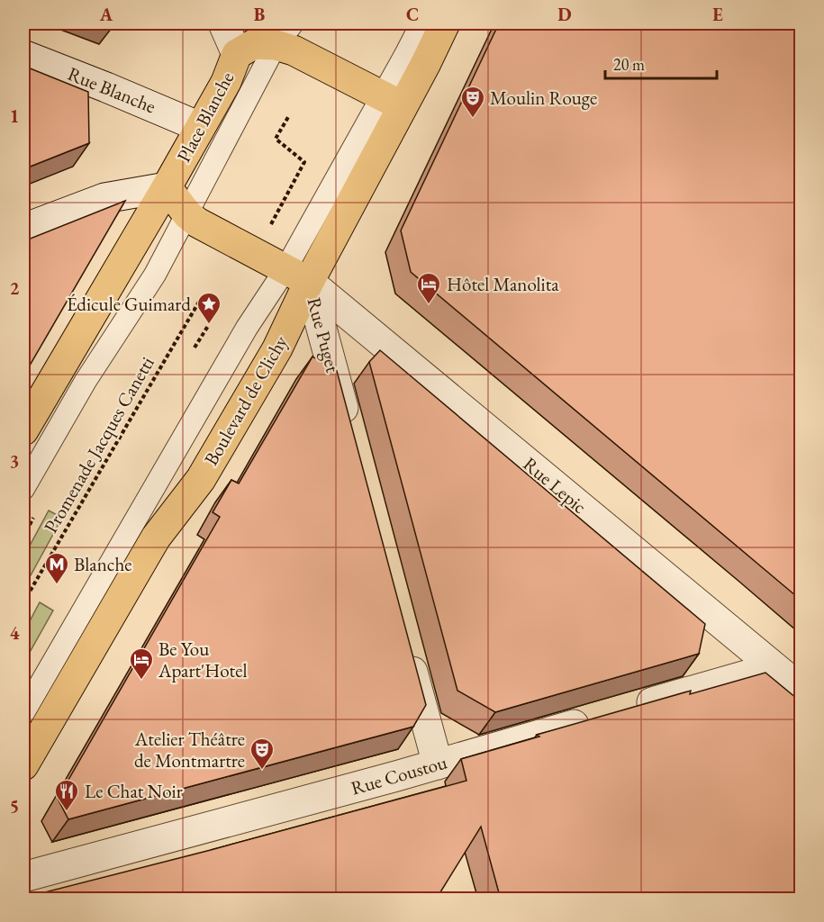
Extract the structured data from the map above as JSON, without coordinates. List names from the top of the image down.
{
  "streets": {
    "main road": ["Place Blanche", "Boulevard de Clichy"],
    "street": [
      "Rue Blanche",
      "Rue Puget",
      "Rue Lepic",
      "Rue Coustou"
    ],
    "path": ["Promenade Jacques Canetti"]
  },
  "crossings": [
    ["Rue Blanche", "Place Blanche"],
    ["Rue Puget", "Boulevard de Clichy"],
    ["Rue Puget", "Rue Lepic"],
    ["Boulevard de Clichy", "Rue Lepic"],
    ["Rue Lepic", "Rue Coustou"]
  ],
  "places": {
    "theatre": ["Moulin Rouge", "Atelier Théâtre de Montmartre"],
    "hotel": ["Hôtel Manolita", "Be You Apart'Hotel"],
    "place": ["Édicule Guimard"],
    "metro station": ["Blanche"],
    "restaurant": ["Le Chat Noir"]
  },
  "scale_bar": "20 m",
  "grid": {
    "columns": [
      "A",
      "B",
      "C",
      "D",
      "E"
    ],
    "rows": [
      "1",
      "2",
      "3",
      "4",
      "5"
    ]
  }
}
